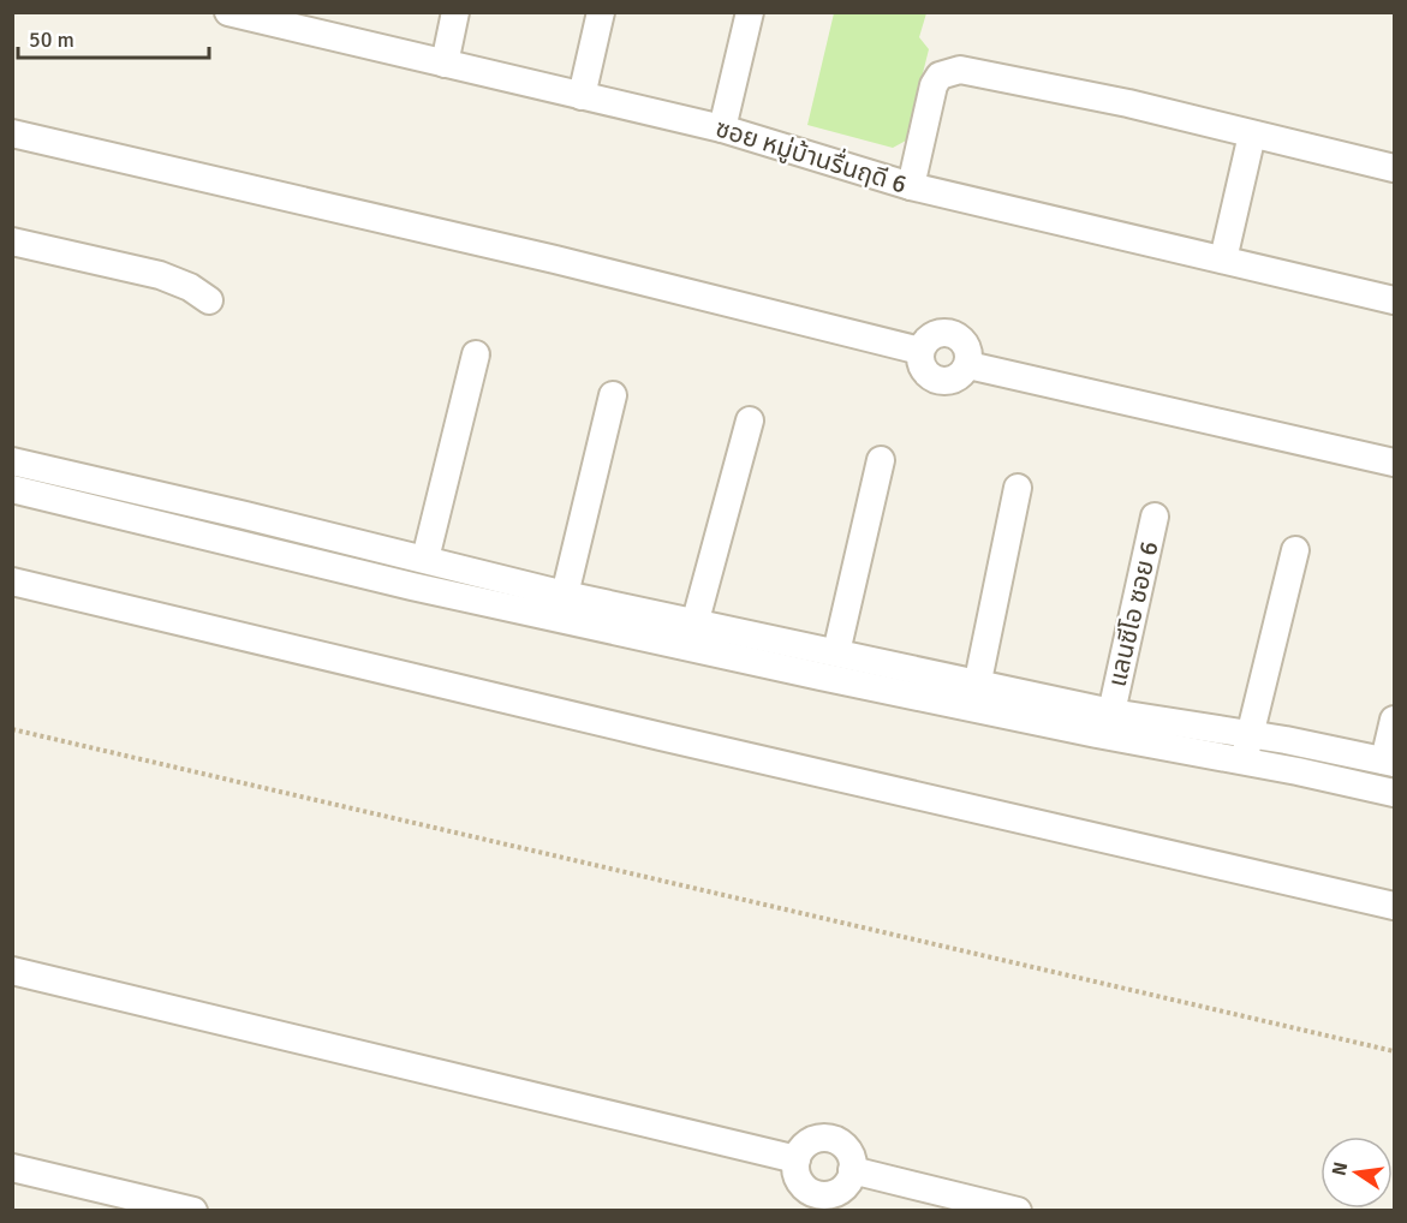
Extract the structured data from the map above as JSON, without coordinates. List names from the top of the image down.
{
  "streets": {
    "street": ["ซอย หมู่บ้านรื่นฤดี 6", "แลนซีโอ ซอย 6"]
  },
  "scale_bar": "50 m",
  "north": "left"
}
